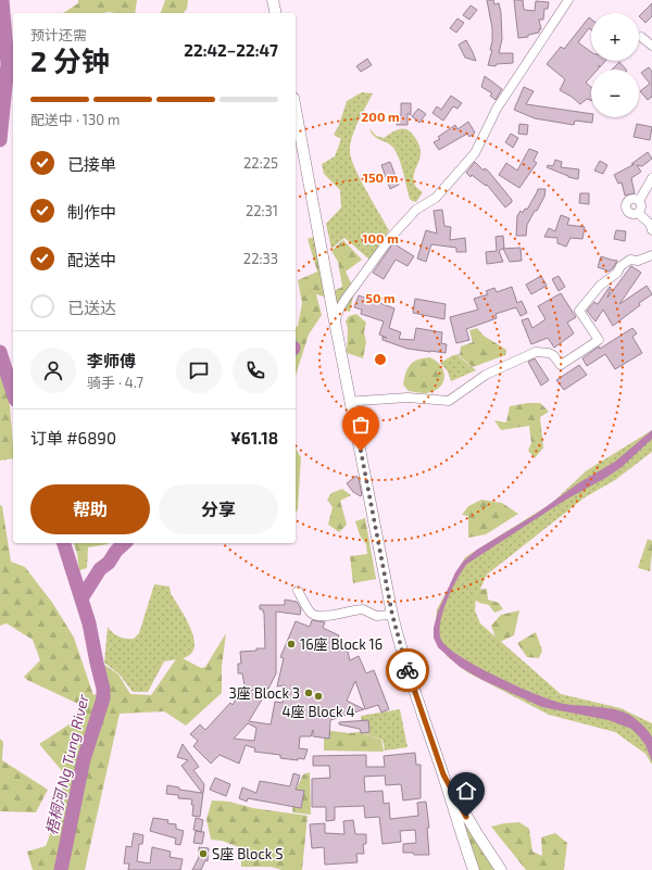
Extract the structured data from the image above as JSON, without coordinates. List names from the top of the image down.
{
  "water": ["梧桐河 Ng Tung River"],
  "places": [
    "16座 Block 16",
    "3座 Block 3",
    "4座 Block 4",
    "S座 Block S"
  ],
  "page": {
    "map_buttons": ["+", "−"],
    "heading": ["2 分钟", "预计还需", "22:42–22:47"],
    "panel": [
      "李师傅",
      "骑手 · 4.7",
      "订单 #6890",
      "¥61.18"
    ],
    "bar": "配送中 · 130 m",
    "list": [
      ["已接单", "22:25"],
      ["制作中", "22:31"],
      ["配送中", "22:33"],
      "已送达"
    ],
    "buttons": ["帮助", "分享"]
  },
  "rings": [
    "200 m",
    "150 m",
    "100 m",
    "50 m"
  ]
}
